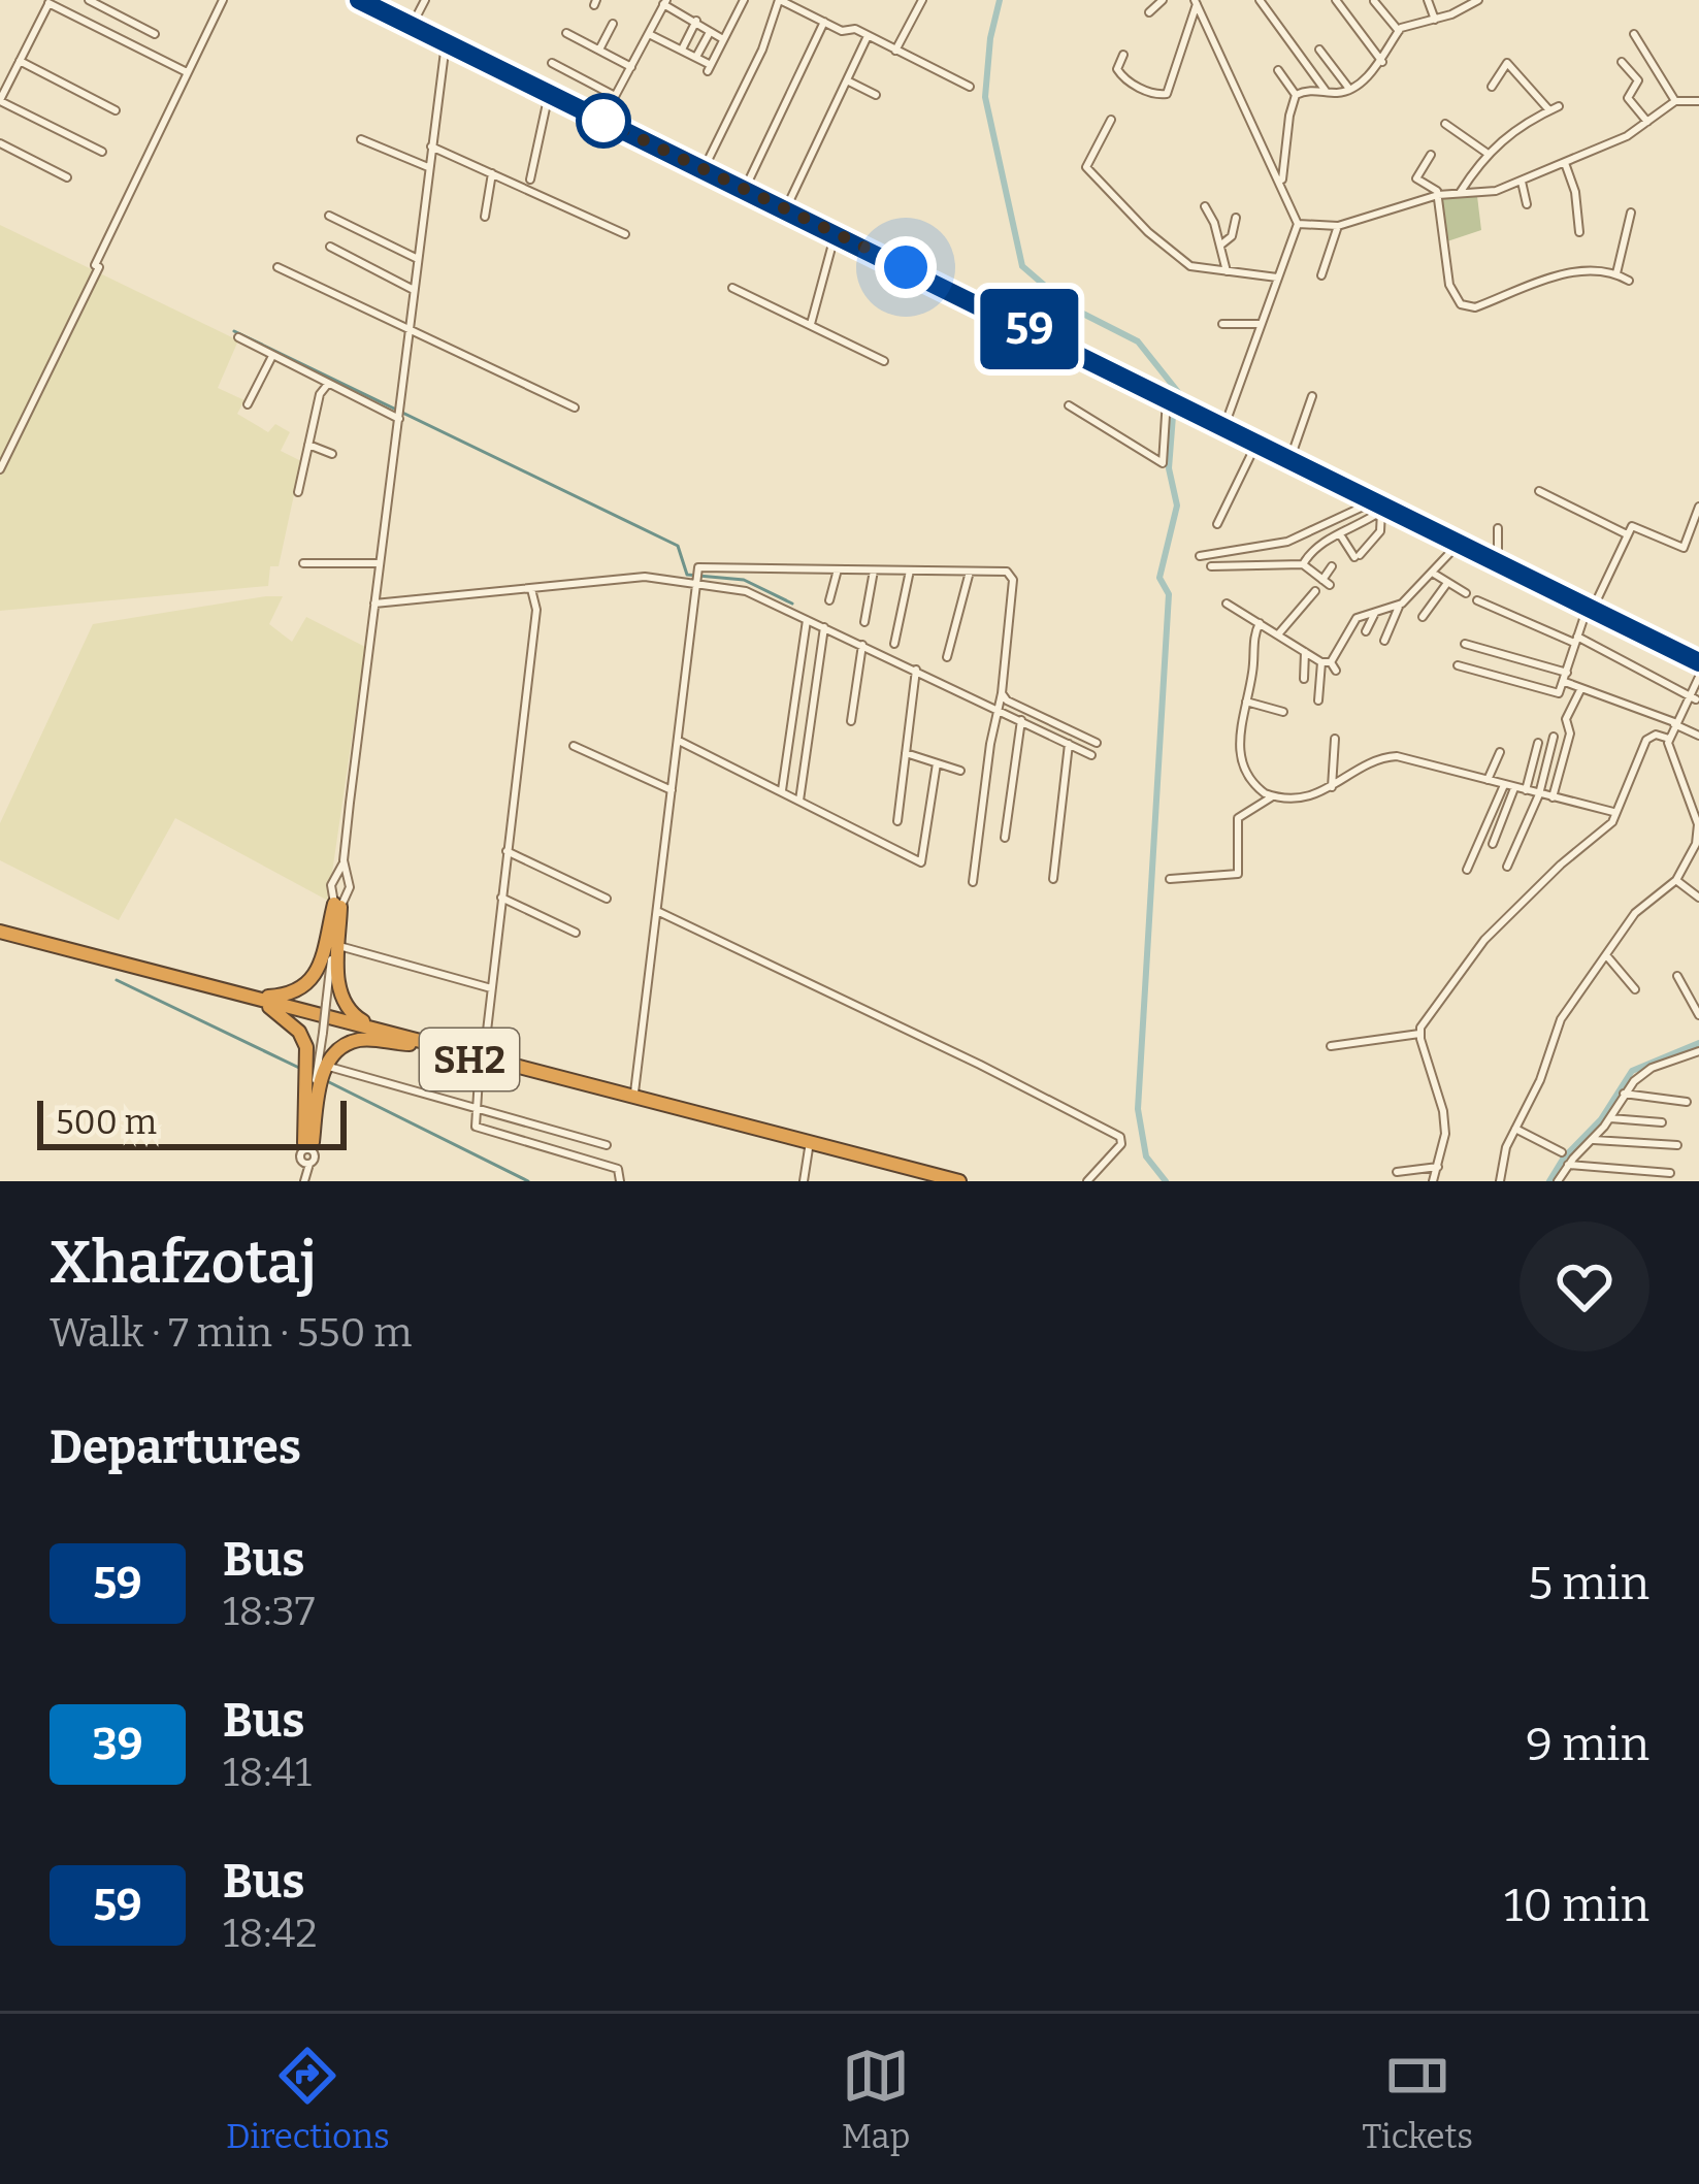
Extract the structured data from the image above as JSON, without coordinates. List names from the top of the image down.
{
  "streets": {
    "highway": ["SH2"]
  },
  "lines": ["bus line 59"],
  "scale_bar": "500 m",
  "page": {
    "on_map": "59",
    "scale": "500 m",
    "heading": [
      ["Xhafzotaj", "Walk · 7 min · 550 m"],
      "Departures"
    ],
    "list": [
      {
        "mark": "59",
        "name": "Bus",
        "note": "18:37",
        "value": "5 min"
      },
      {
        "mark": "39",
        "name": "Bus",
        "note": "18:41",
        "value": "9 min"
      },
      {
        "mark": "59",
        "name": "Bus",
        "note": "18:42",
        "value": "10 min"
      }
    ],
    "tabs": ["Directions", "Map", "Tickets"]
  }
}
